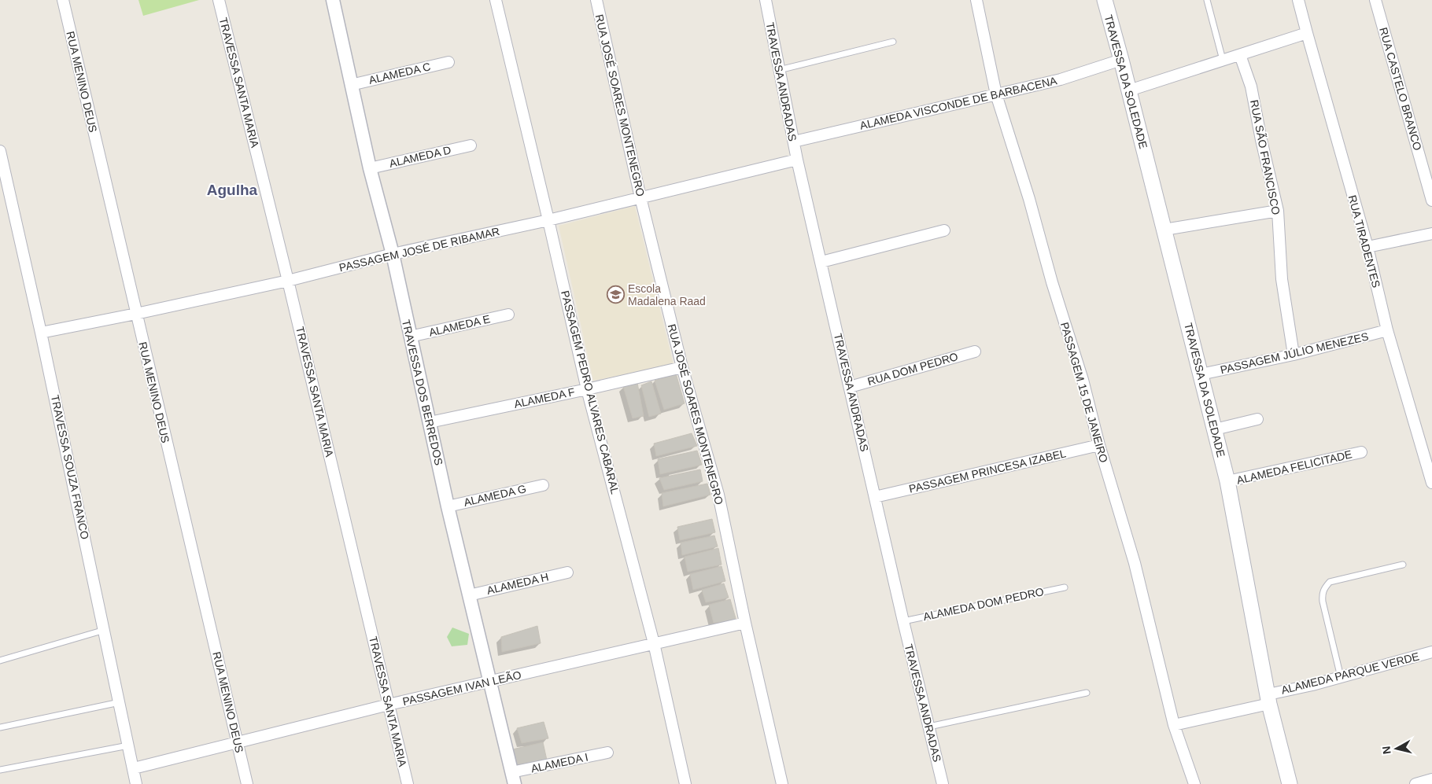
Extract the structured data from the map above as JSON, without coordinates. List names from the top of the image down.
{
  "streets": {
    "main road": ["TRAVESSA DA SOLEDADE"],
    "street": [
      "ALAMEDA C",
      "RUA MENINO DEUS",
      "TRAVESSA ANDRADAS",
      "TRAVESSA SANTA MARIA",
      "RUA CASTELO BRANCO",
      "ALAMEDA VISCONDE DE BARBACENA",
      "RUA JOSÉ SOARES MONTENEGRO",
      "ALAMEDA D",
      "RUA SÃO FRANCISCO",
      "RUA TIRADENTES",
      "PASSAGEM JOSÉ DE RIBAMAR",
      "ALAMEDA E",
      "PASSAGEM JÚLIO MENEZES",
      "RUA DOM PEDRO",
      "TRAVESSA DOS BERREDOS",
      "PASSAGEM PEDRO ALVARES CABARAL",
      "PASSAGEM 15 DE JANEIRO",
      "ALAMEDA F",
      "TRAVESSA SOUZA FRANCO",
      "ALAMEDA FELICITADE",
      "PASSAGEM PRINCESA IZABEL",
      "ALAMEDA G",
      "ALAMEDA H",
      "ALAMEDA PARQUE VERDE",
      "PASSAGEM IVAN LEÃO",
      "ALAMEDA I"
    ],
    "lane": ["ALAMEDA DOM PEDRO"]
  },
  "crossings": [
    ["ALAMEDA C", "TRAVESSA DOS BERREDOS"],
    ["RUA MENINO DEUS", "PASSAGEM JOSÉ DE RIBAMAR"],
    ["RUA MENINO DEUS", "PASSAGEM IVAN LEÃO"],
    ["TRAVESSA ANDRADAS", "ALAMEDA VISCONDE DE BARBACENA"],
    ["TRAVESSA ANDRADAS", "PASSAGEM JOSÉ DE RIBAMAR"],
    ["TRAVESSA ANDRADAS", "RUA DOM PEDRO"],
    ["TRAVESSA ANDRADAS", "PASSAGEM PRINCESA IZABEL"],
    ["TRAVESSA ANDRADAS", "ALAMEDA DOM PEDRO"],
    ["TRAVESSA DA SOLEDADE", "ALAMEDA VISCONDE DE BARBACENA"],
    ["TRAVESSA DA SOLEDADE", "PASSAGEM JÚLIO MENEZES"],
    ["TRAVESSA DA SOLEDADE", "ALAMEDA FELICITADE"],
    ["TRAVESSA DA SOLEDADE", "ALAMEDA PARQUE VERDE"],
    ["TRAVESSA SANTA MARIA", "PASSAGEM JOSÉ DE RIBAMAR"],
    ["TRAVESSA SANTA MARIA", "PASSAGEM IVAN LEÃO"],
    ["ALAMEDA VISCONDE DE BARBACENA", "PASSAGEM 15 DE JANEIRO"],
    ["RUA JOSÉ SOARES MONTENEGRO", "PASSAGEM JOSÉ DE RIBAMAR"],
    ["RUA JOSÉ SOARES MONTENEGRO", "ALAMEDA F"],
    ["RUA JOSÉ SOARES MONTENEGRO", "PASSAGEM IVAN LEÃO"],
    ["ALAMEDA D", "TRAVESSA DOS BERREDOS"],
    ["RUA SÃO FRANCISCO", "PASSAGEM JÚLIO MENEZES"],
    ["RUA TIRADENTES", "PASSAGEM JÚLIO MENEZES"],
    ["PASSAGEM JOSÉ DE RIBAMAR", "TRAVESSA DOS BERREDOS"],
    ["PASSAGEM JOSÉ DE RIBAMAR", "PASSAGEM PEDRO ALVARES CABARAL"],
    ["PASSAGEM JOSÉ DE RIBAMAR", "TRAVESSA SOUZA FRANCO"],
    ["ALAMEDA E", "TRAVESSA DOS BERREDOS"],
    ["TRAVESSA DOS BERREDOS", "ALAMEDA F"],
    ["TRAVESSA DOS BERREDOS", "ALAMEDA G"],
    ["TRAVESSA DOS BERREDOS", "ALAMEDA H"],
    ["TRAVESSA DOS BERREDOS", "PASSAGEM IVAN LEÃO"],
    ["TRAVESSA DOS BERREDOS", "ALAMEDA I"],
    ["PASSAGEM PEDRO ALVARES CABARAL", "ALAMEDA F"],
    ["PASSAGEM PEDRO ALVARES CABARAL", "PASSAGEM IVAN LEÃO"],
    ["PASSAGEM 15 DE JANEIRO", "PASSAGEM PRINCESA IZABEL"],
    ["PASSAGEM 15 DE JANEIRO", "ALAMEDA PARQUE VERDE"],
    ["TRAVESSA SOUZA FRANCO", "PASSAGEM IVAN LEÃO"]
  ],
  "districts": ["Agulha"],
  "places": {
    "school or university": ["Escola Madalena Raad"]
  },
  "north": "left"
}
